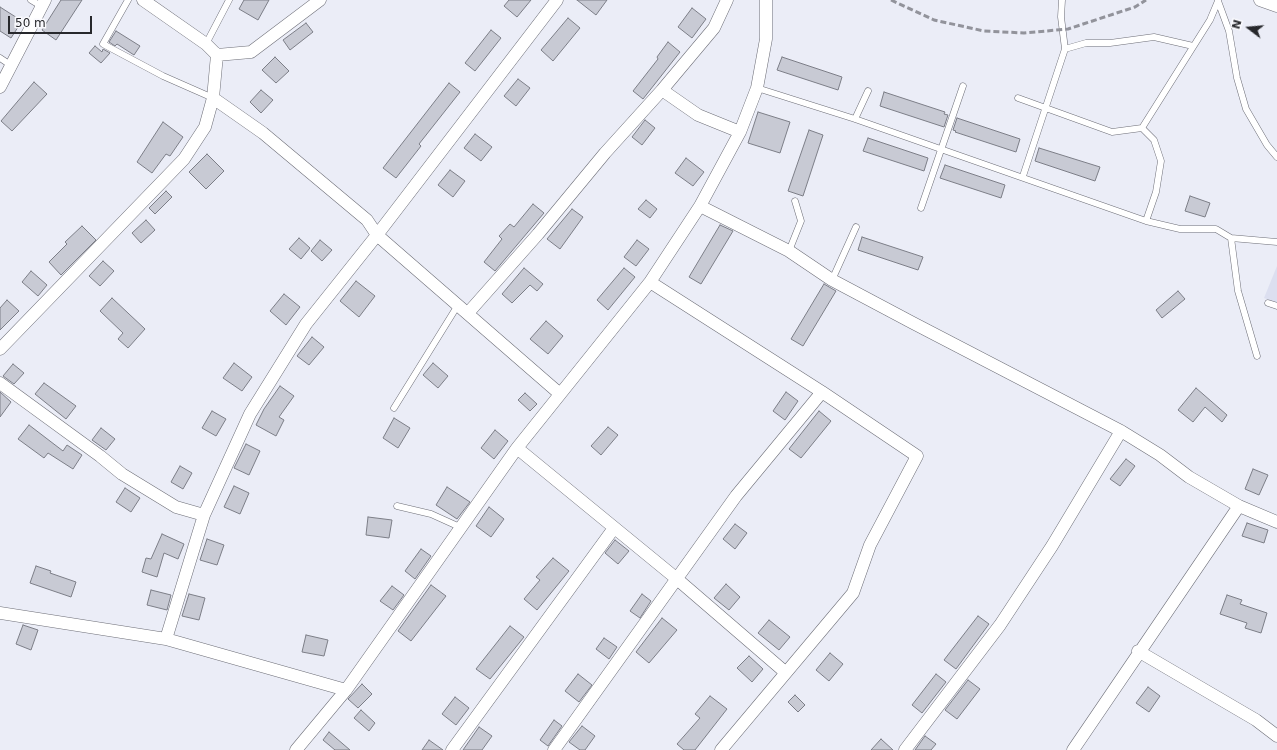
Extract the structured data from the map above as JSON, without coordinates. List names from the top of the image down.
{
  "scale_bar": "50 m",
  "north": "left"
}
